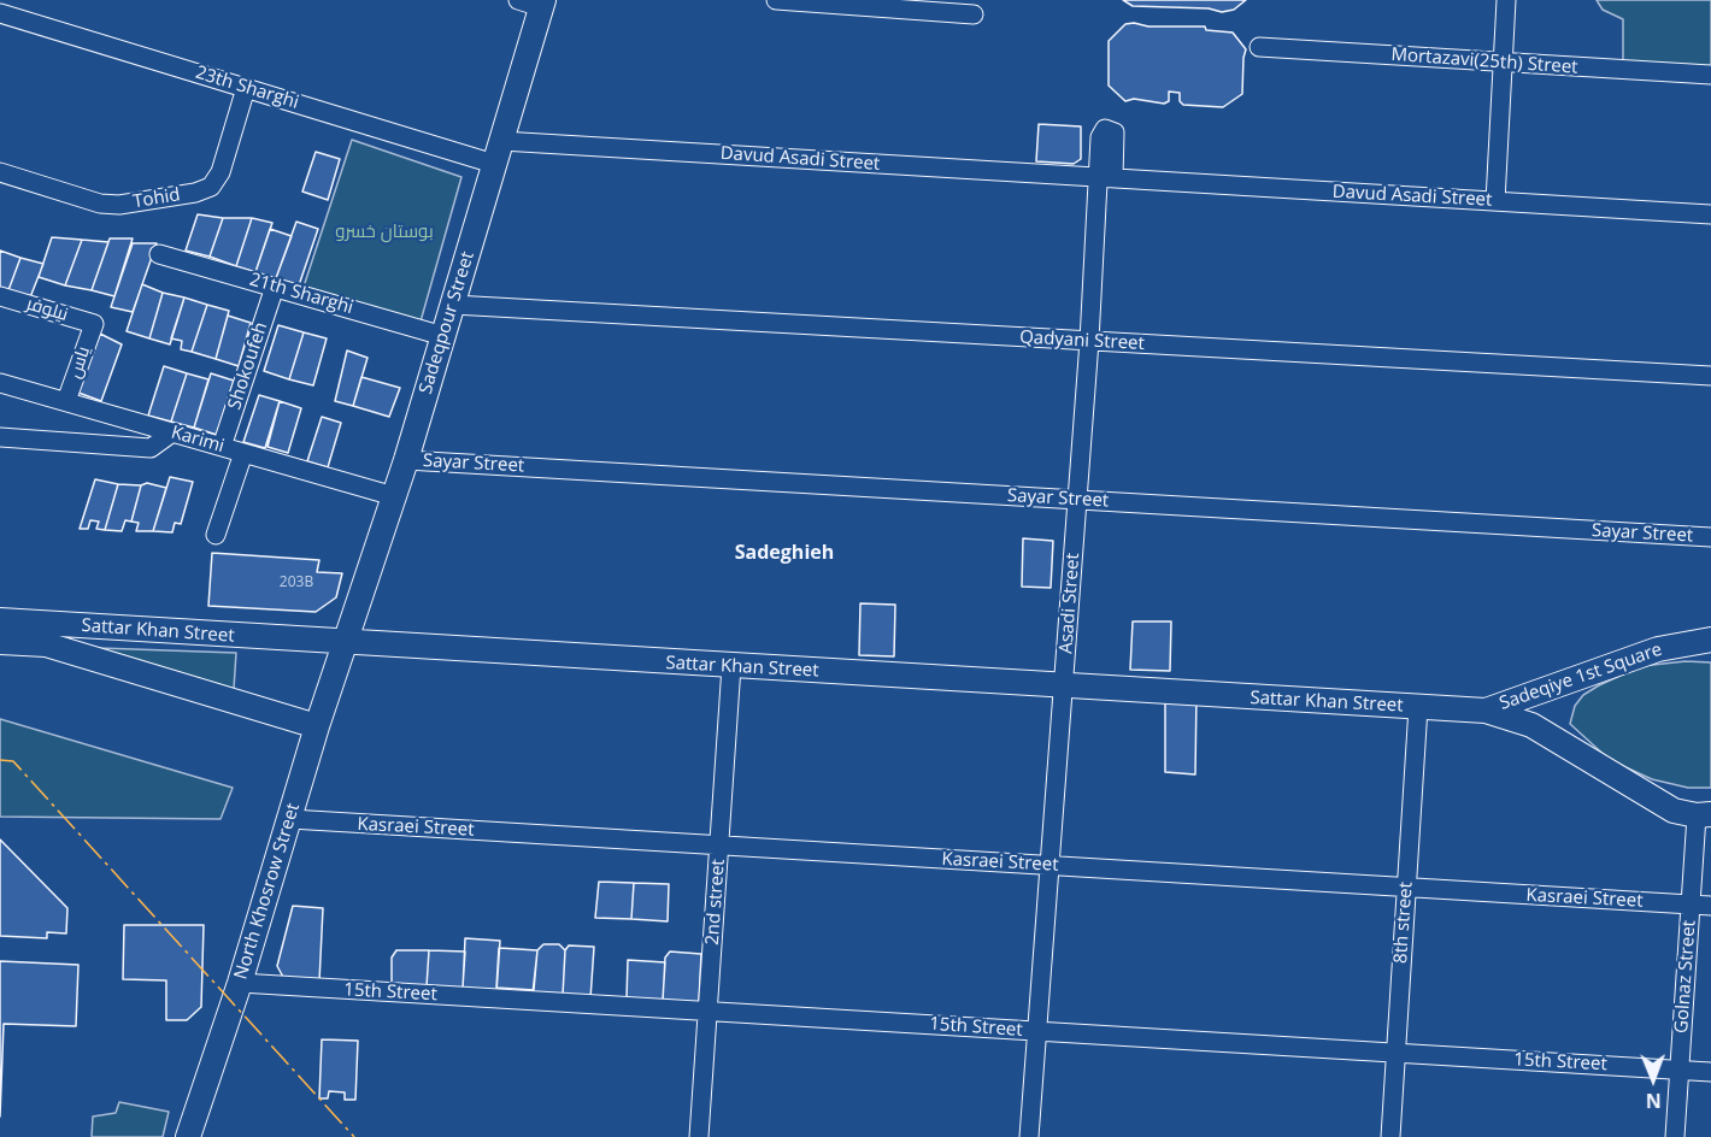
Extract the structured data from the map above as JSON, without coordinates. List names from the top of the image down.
{
  "streets": {
    "main road": [
      "Sadeqpour Street",
      "Sattar Khan Street",
      "Sadeqiye 1st Square",
      "North Khosrow Street"
    ],
    "street": [
      "Mortazavi(25th) Street",
      "23th Sharghi",
      "Davud Asadi Street",
      "Tohid",
      "21th Sharghi",
      "نیلوفر",
      "Qadyani Street",
      "یاس",
      "Shokoufeh",
      "Karimi",
      "Sayar Street",
      "Asadi Street",
      "Kasraei Street",
      "2nd street",
      "8th street",
      "Golnaz Street",
      "15th Street"
    ]
  },
  "crossings": [
    ["23th Sharghi", "Tohid"],
    ["23th Sharghi", "Sadeqpour Street"],
    ["Davud Asadi Street", "Sadeqpour Street"],
    ["Davud Asadi Street", "Asadi Street"],
    ["21th Sharghi", "Sadeqpour Street"],
    ["21th Sharghi", "Shokoufeh"],
    ["نیلوفر", "یاس"],
    ["Sadeqpour Street", "Qadyani Street"],
    ["Sadeqpour Street", "Karimi"],
    ["Sadeqpour Street", "Sayar Street"],
    ["Sadeqpour Street", "Sattar Khan Street"],
    ["Sadeqpour Street", "North Khosrow Street"],
    ["Qadyani Street", "Asadi Street"],
    ["یاس", "Karimi"],
    ["Shokoufeh", "Karimi"],
    ["Sayar Street", "Asadi Street"],
    ["Asadi Street", "Sattar Khan Street"],
    ["Asadi Street", "Kasraei Street"],
    ["Asadi Street", "15th Street"],
    ["Sattar Khan Street", "Sadeqiye 1st Square"],
    ["Sattar Khan Street", "North Khosrow Street"],
    ["Sattar Khan Street", "2nd street"],
    ["Sattar Khan Street", "8th street"],
    ["Sadeqiye 1st Square", "Golnaz Street"],
    ["Kasraei Street", "North Khosrow Street"],
    ["Kasraei Street", "2nd street"],
    ["Kasraei Street", "8th street"],
    ["Kasraei Street", "Golnaz Street"],
    ["North Khosrow Street", "15th Street"],
    ["2nd street", "15th Street"],
    ["8th street", "15th Street"],
    ["Golnaz Street", "15th Street"]
  ],
  "districts": ["Sadeghieh"],
  "parks": ["بوستان خسرو"],
  "house_numbers": ["203B"],
  "north": "bottom"
}
